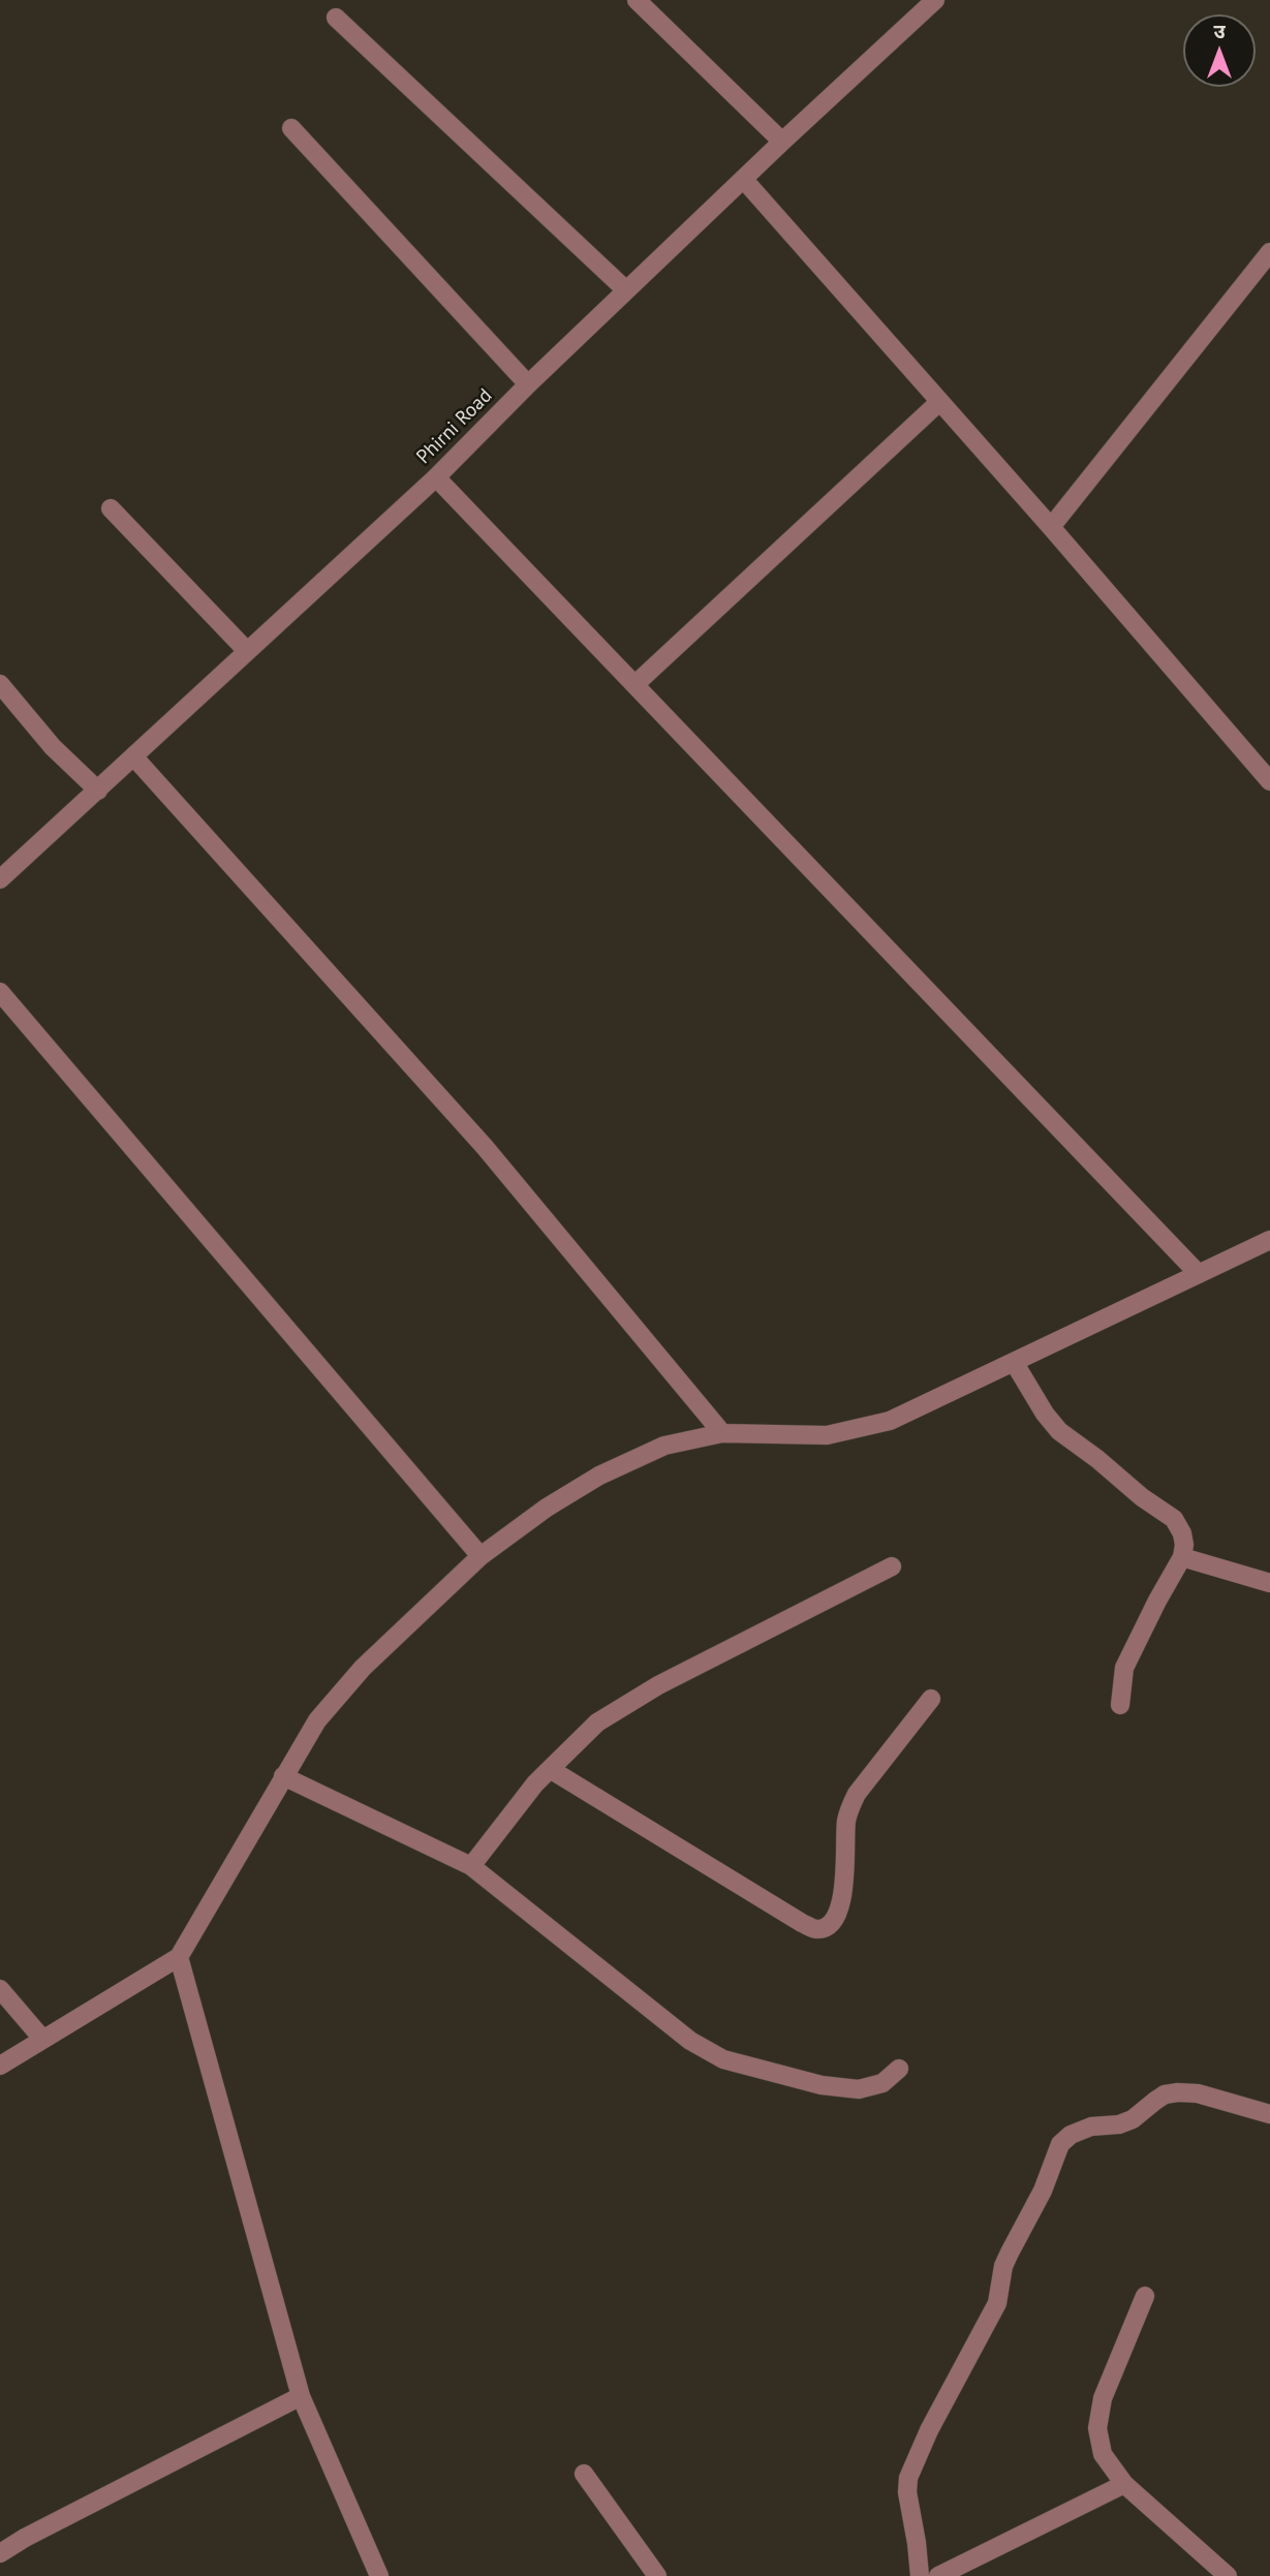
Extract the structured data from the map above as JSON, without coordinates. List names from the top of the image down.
{
  "streets": {
    "street": ["Phirni Road"]
  },
  "north": "top"
}
